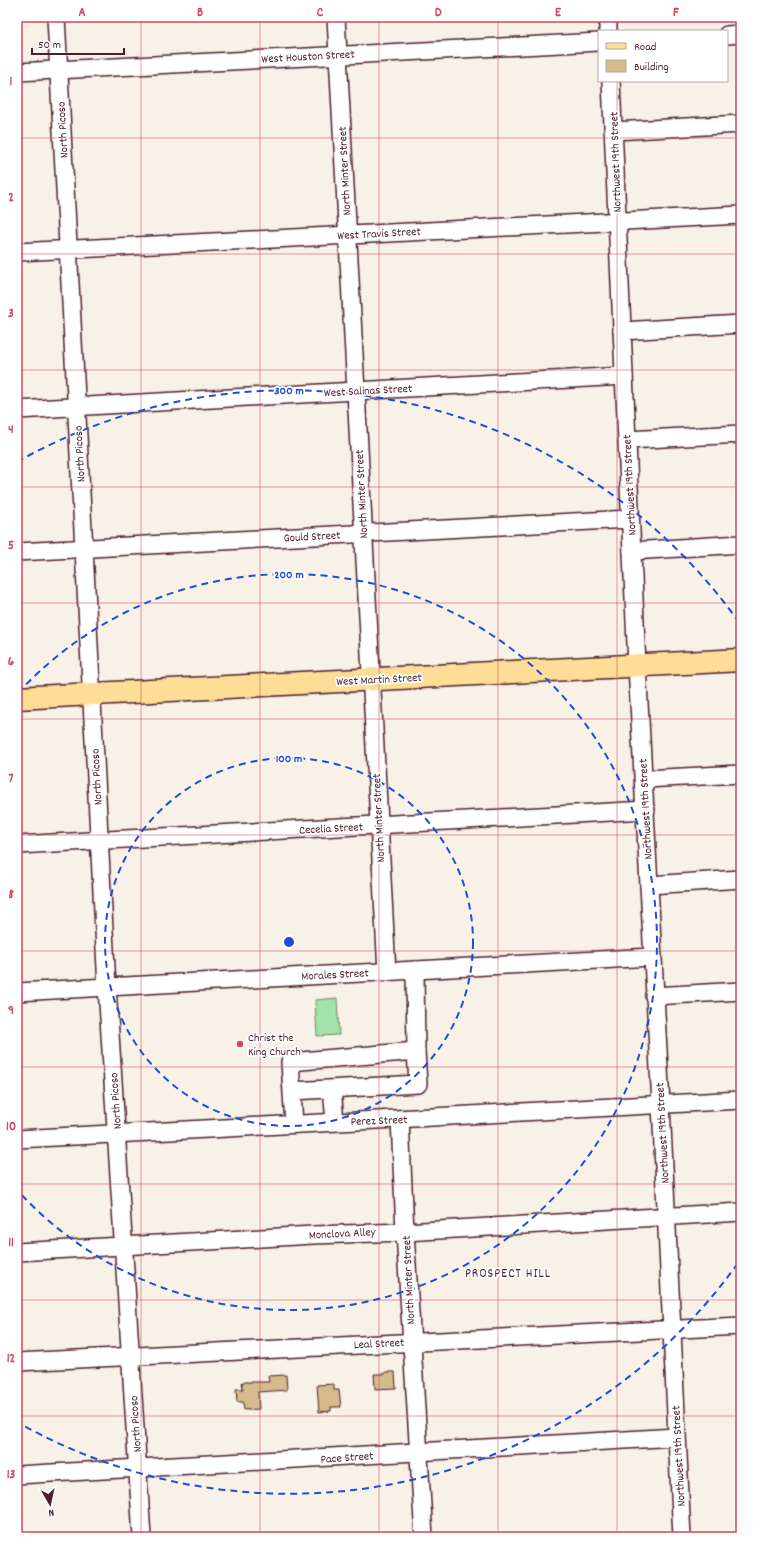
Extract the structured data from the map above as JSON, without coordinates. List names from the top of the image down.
{
  "streets": {
    "main road": ["West Martin Street"],
    "street": [
      "West Houston Street",
      "North Picoso",
      "Northwest 19th Street",
      "North Minter Street",
      "West Travis Street",
      "West Salinas Street",
      "Gould Street",
      "Cecelia Street",
      "Morales Street",
      "Perez Street",
      "Monclova Alley",
      "Leal Street",
      "Pace Street"
    ]
  },
  "crossings": [
    ["West Houston Street", "North Picoso"],
    ["West Houston Street", "North Minter Street"],
    ["North Picoso", "West Travis Street"],
    ["North Picoso", "West Salinas Street"],
    ["North Picoso", "Gould Street"],
    ["North Picoso", "West Martin Street"],
    ["North Picoso", "Cecelia Street"],
    ["North Picoso", "Morales Street"],
    ["North Picoso", "Perez Street"],
    ["North Picoso", "Monclova Alley"],
    ["North Picoso", "Leal Street"],
    ["North Picoso", "Pace Street"],
    ["Northwest 19th Street", "West Travis Street"],
    ["Northwest 19th Street", "West Salinas Street"],
    ["Northwest 19th Street", "Gould Street"],
    ["Northwest 19th Street", "West Martin Street"],
    ["Northwest 19th Street", "Cecelia Street"],
    ["Northwest 19th Street", "Morales Street"],
    ["Northwest 19th Street", "Perez Street"],
    ["Northwest 19th Street", "Monclova Alley"],
    ["Northwest 19th Street", "Leal Street"],
    ["Northwest 19th Street", "Pace Street"],
    ["North Minter Street", "West Travis Street"],
    ["North Minter Street", "West Salinas Street"],
    ["North Minter Street", "Gould Street"],
    ["North Minter Street", "West Martin Street"],
    ["North Minter Street", "Cecelia Street"],
    ["North Minter Street", "Morales Street"],
    ["North Minter Street", "Perez Street"],
    ["North Minter Street", "Monclova Alley"],
    ["North Minter Street", "Leal Street"],
    ["North Minter Street", "Pace Street"]
  ],
  "districts": ["PROSPECT HILL"],
  "places": ["Christ the King Church"],
  "legend": ["Road", "Building"],
  "scale_bar": "50 m",
  "north": "bottom",
  "grid": {
    "columns": [
      "A",
      "B",
      "C",
      "D",
      "E",
      "F"
    ],
    "rows": [
      "1",
      "2",
      "3",
      "4",
      "5",
      "6",
      "7",
      "8",
      "9",
      "10",
      "11",
      "12",
      "13"
    ]
  },
  "rings": ["300 m", "200 m", "100 m"]
}
